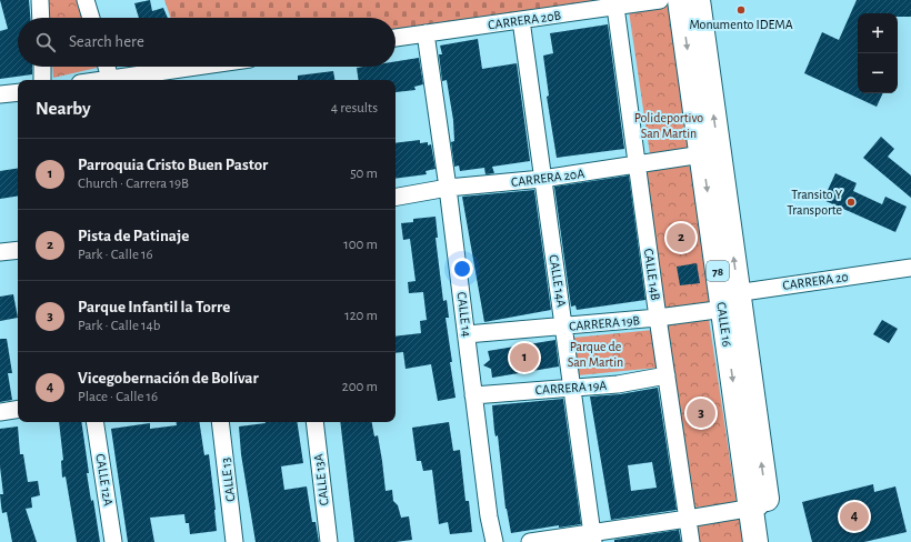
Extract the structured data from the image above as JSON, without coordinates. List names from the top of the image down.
{
  "streets": {
    "highway": ["78", "CALLE 16"],
    "street": [
      "CARRERA 20B",
      "CARRERA 20A",
      "CALLE 14B",
      "CALLE 14A",
      "CARRERA 20",
      "CALLE 14",
      "CARRERA 19B",
      "CARRERA 19A",
      "CALLE 12A",
      "CALLE 13",
      "CALLE 13A"
    ]
  },
  "crossings": [
    ["CARRERA 20B", "CALLE 14B"],
    ["CARRERA 20B", "CALLE 14A"],
    ["CARRERA 20B", "CALLE 14"],
    ["CARRERA 20A", "CALLE 14B"],
    ["CARRERA 20A", "CALLE 14A"],
    ["CARRERA 20A", "CALLE 14"],
    ["CARRERA 20A", "CALLE 16"],
    ["CALLE 14B", "CARRERA 19B"],
    ["CALLE 14B", "CARRERA 19A"],
    ["CALLE 14A", "CARRERA 19B"],
    ["CALLE 14A", "CARRERA 19A"],
    ["CARRERA 20", "CARRERA 19B"],
    ["CARRERA 20", "CALLE 16"],
    ["CALLE 14", "CARRERA 19B"],
    ["CALLE 14", "CARRERA 19A"],
    ["CARRERA 19B", "CALLE 16"]
  ],
  "parks": ["Polideportivo San Martin", "Parque de San Martin"],
  "places": ["Monumento IDEMA", "Transito Y Transporte"],
  "page": {
    "map_buttons": ["+", "−"],
    "search": "Search here",
    "heading": ["Nearby", "4 results"],
    "list": [
      {
        "mark": "1",
        "name": "Parroquia Cristo Buen Pastor",
        "note": "Church · Carrera 19B",
        "value": "50 m"
      },
      {
        "mark": "2",
        "name": "Pista de Patinaje",
        "note": "Park · Calle 16",
        "value": "100 m"
      },
      {
        "mark": "3",
        "name": "Parque Infantil la Torre",
        "note": "Park · Calle 14b",
        "value": "120 m"
      },
      {
        "mark": "4",
        "name": "Vicegobernación de Bolívar",
        "note": "Place · Calle 16",
        "value": "200 m"
      }
    ],
    "pins": [
      "2",
      "1",
      "3",
      "4"
    ]
  }
}
